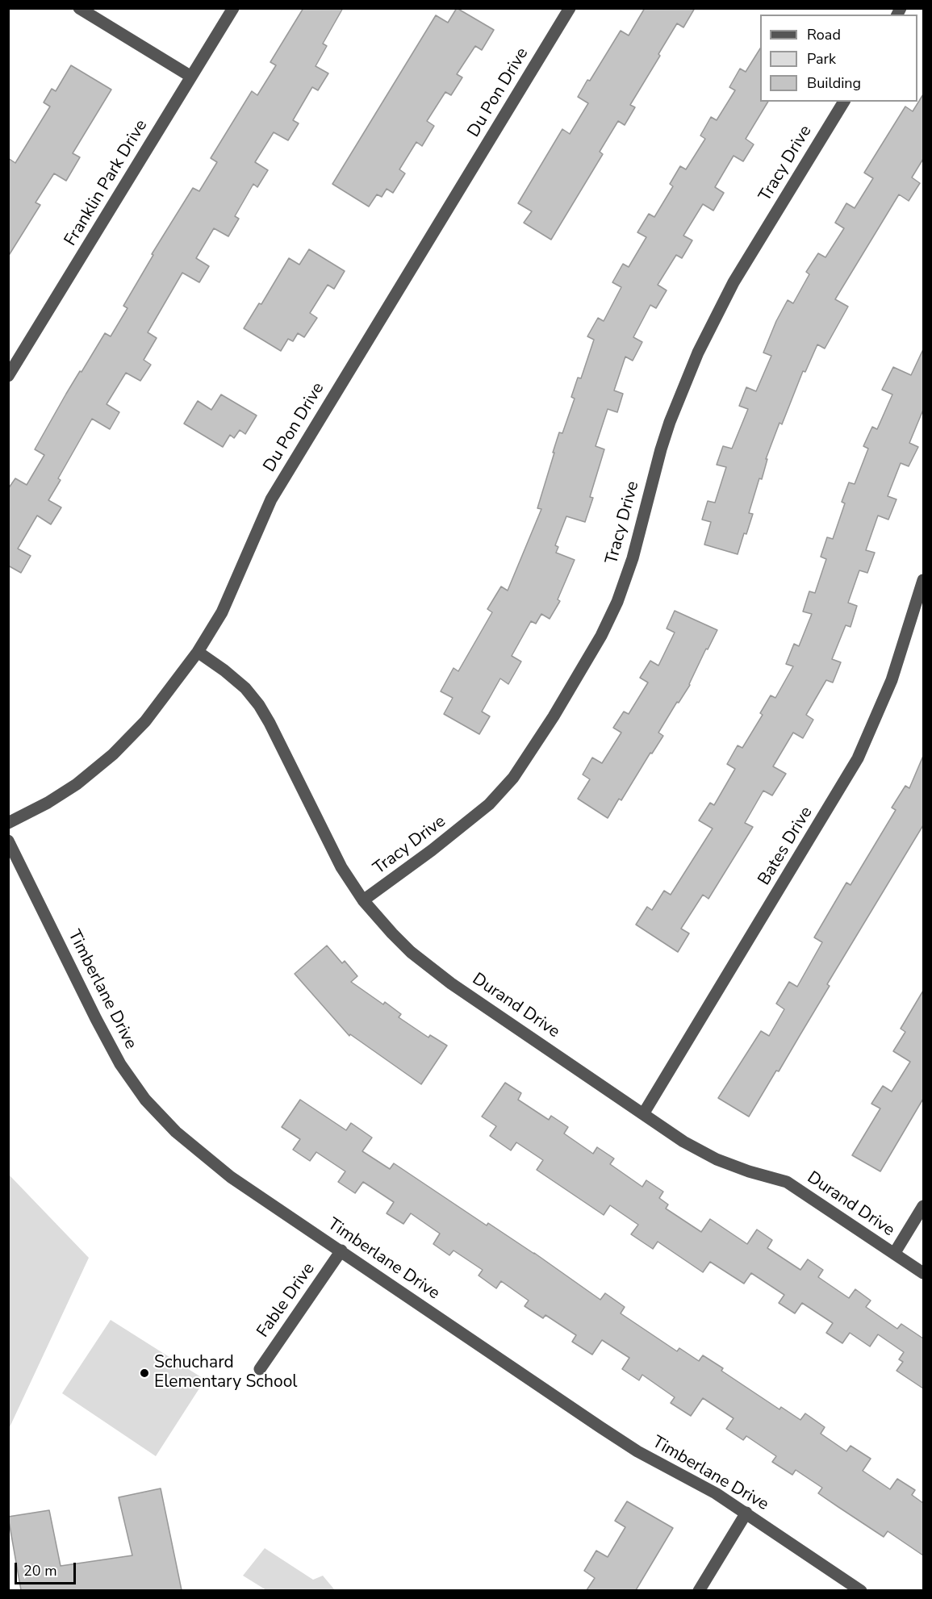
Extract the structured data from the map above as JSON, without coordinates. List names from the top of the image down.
{
  "streets": {
    "street": [
      "Du Pon Drive",
      "Tracy Drive",
      "Franklin Park Drive",
      "Bates Drive",
      "Timberlane Drive",
      "Durand Drive",
      "Fable Drive"
    ]
  },
  "crossings": [
    ["Du Pon Drive", "Durand Drive"],
    ["Tracy Drive", "Durand Drive"],
    ["Bates Drive", "Durand Drive"],
    ["Timberlane Drive", "Fable Drive"]
  ],
  "places": ["Schuchard Elementary School"],
  "legend": ["Road", "Park", "Building"],
  "scale_bar": "20 m"
}
